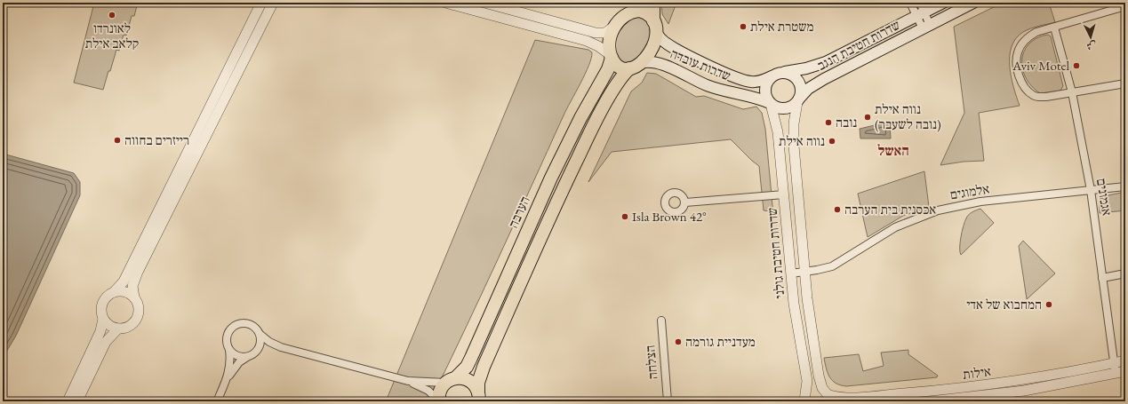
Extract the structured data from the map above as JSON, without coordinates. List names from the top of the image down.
{
  "streets": {
    "highway": ["הערבה"],
    "main road": ["שדרות חטיבת הנגב", "שדרות עובדה"],
    "street": [
      "אלמוגים",
      "אגמונים",
      "שדרות חטיבת גולני",
      "הצלחה",
      "אילות"
    ]
  },
  "crossings": [
    ["שדרות חטיבת הנגב", "שדרות עובדה"],
    ["שדרות חטיבת הנגב", "שדרות חטיבת גולני"],
    ["שדרות עובדה", "הערבה"],
    ["שדרות עובדה", "שדרות חטיבת גולני"],
    ["אלמוגים", "אגמונים"],
    ["אלמוגים", "שדרות חטיבת גולני"],
    ["אגמונים", "אילות"],
    ["שדרות חטיבת גולני", "אילות"]
  ],
  "districts": ["האשל"],
  "places": [
    "לאונרדו קלאב אילת",
    "משטרת אילת",
    "Aviv Motel",
    "נווה אילת (נובה לשעבר)",
    "נובה",
    "רייזרים בחווה",
    "נווה אילת",
    "אכסנית בית הערבה",
    "Isla Brown 42°",
    "המחבוא של אדי",
    "מעדניית גורמה"
  ],
  "north": "bottom"
}
